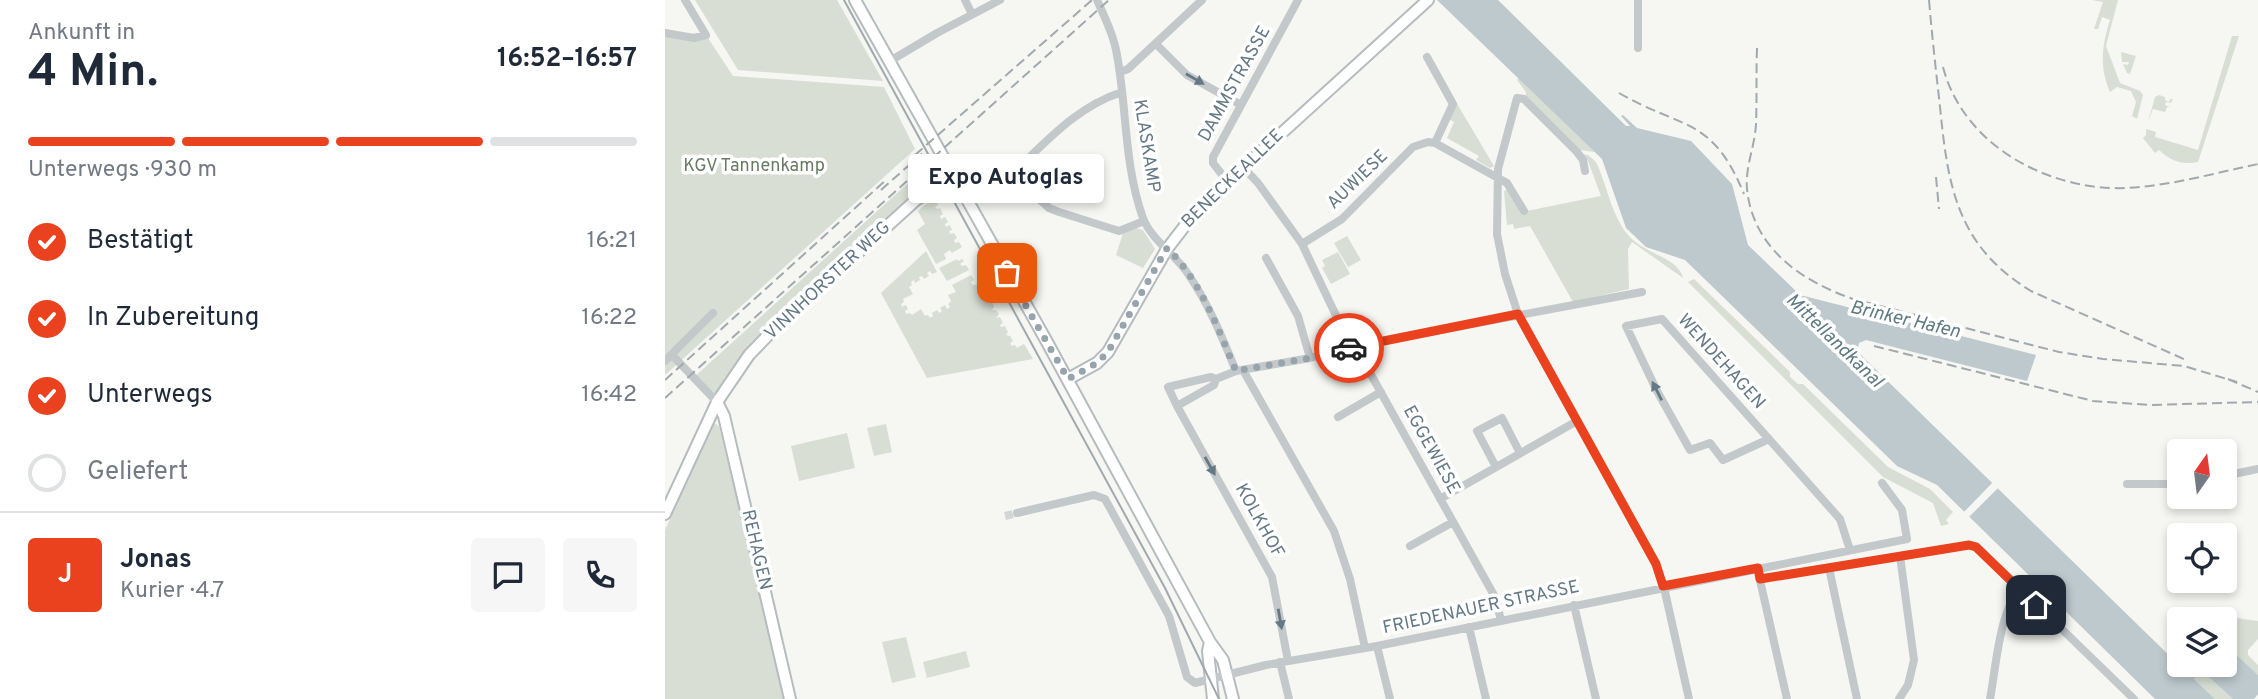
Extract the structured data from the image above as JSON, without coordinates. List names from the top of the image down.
{
  "streets": {
    "street": [
      "DAMMSTRASSE",
      "KLASKAMP",
      "BENECKEALLEE",
      "AUWIESE",
      "VINNHORSTER WEG",
      "WENDEHAGEN",
      "EGGEWIESE",
      "KOLKHOF",
      "REHAGEN",
      "FRIEDENAUER STRASSE"
    ]
  },
  "crossings": [
    ["DAMMSTRASSE", "BENECKEALLEE"],
    ["KLASKAMP", "BENECKEALLEE"],
    ["KLASKAMP", "FRIEDENAUER STRASSE"],
    ["BENECKEALLEE", "EGGEWIESE"],
    ["AUWIESE", "EGGEWIESE"],
    ["VINNHORSTER WEG", "REHAGEN"],
    ["WENDEHAGEN", "FRIEDENAUER STRASSE"],
    ["EGGEWIESE", "FRIEDENAUER STRASSE"],
    ["KOLKHOF", "FRIEDENAUER STRASSE"]
  ],
  "one_way": ["KOLKHOF"],
  "water": ["Brinker Hafen", "Mittellandkanal"],
  "parks": ["KGV Tannenkamp"],
  "places": ["Expo Autoglas"],
  "north": "top",
  "page": {
    "heading": ["4 Min.", "Ankunft in", "16:52–16:57"],
    "panel": ["Jonas", "Kurier · 4.7"],
    "bar": "Unterwegs · 930 m",
    "bubble": "Expo Autoglas",
    "list": [
      ["Bestätigt", "16:21"],
      ["In Zubereitung", "16:22"],
      ["Unterwegs", "16:42"],
      "Geliefert"
    ],
    "round": "J"
  }
}
